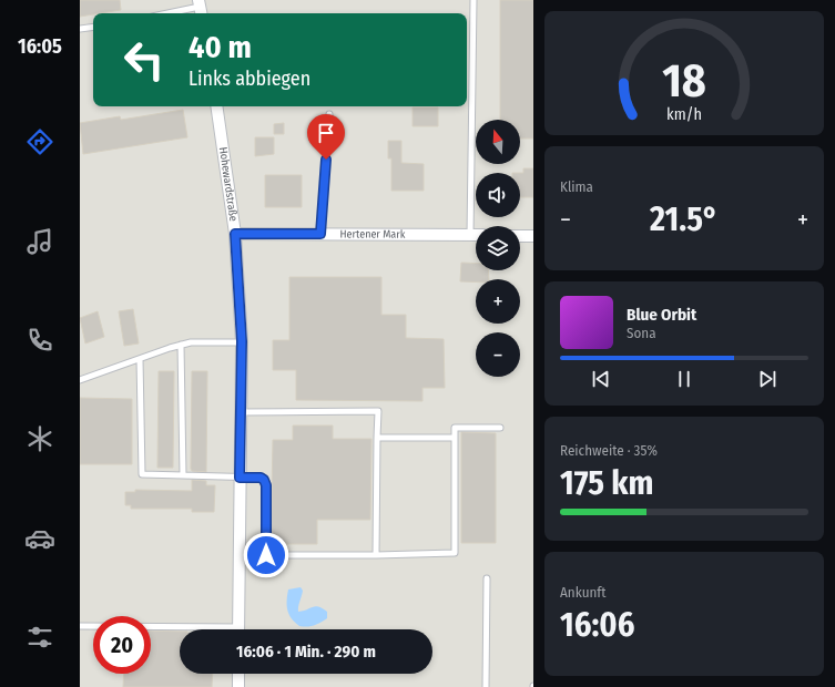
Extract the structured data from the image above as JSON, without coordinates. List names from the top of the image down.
{
  "streets": {
    "street": ["Hohewardstraße", "Hertener Mark"]
  },
  "crossings": [
    ["Hohewardstraße", "Hertener Mark"]
  ],
  "north": "top",
  "page": {
    "tabs": "16:05",
    "turn": ["40 m", "Links abbiegen"],
    "map_buttons": ["+", "−"],
    "tile": [
      "Klima",
      ["Reichweite · 35%", "175 km"],
      ["Ankunft", "16:06"]
    ],
    "heat": ["−", "21.5°", "+"],
    "song": ["Blue Orbit", "Sona"],
    "limit": "20",
    "trip": "16:06 · 1 Min. · 290 m",
    "gauge": ["18", "km/h"]
  }
}
